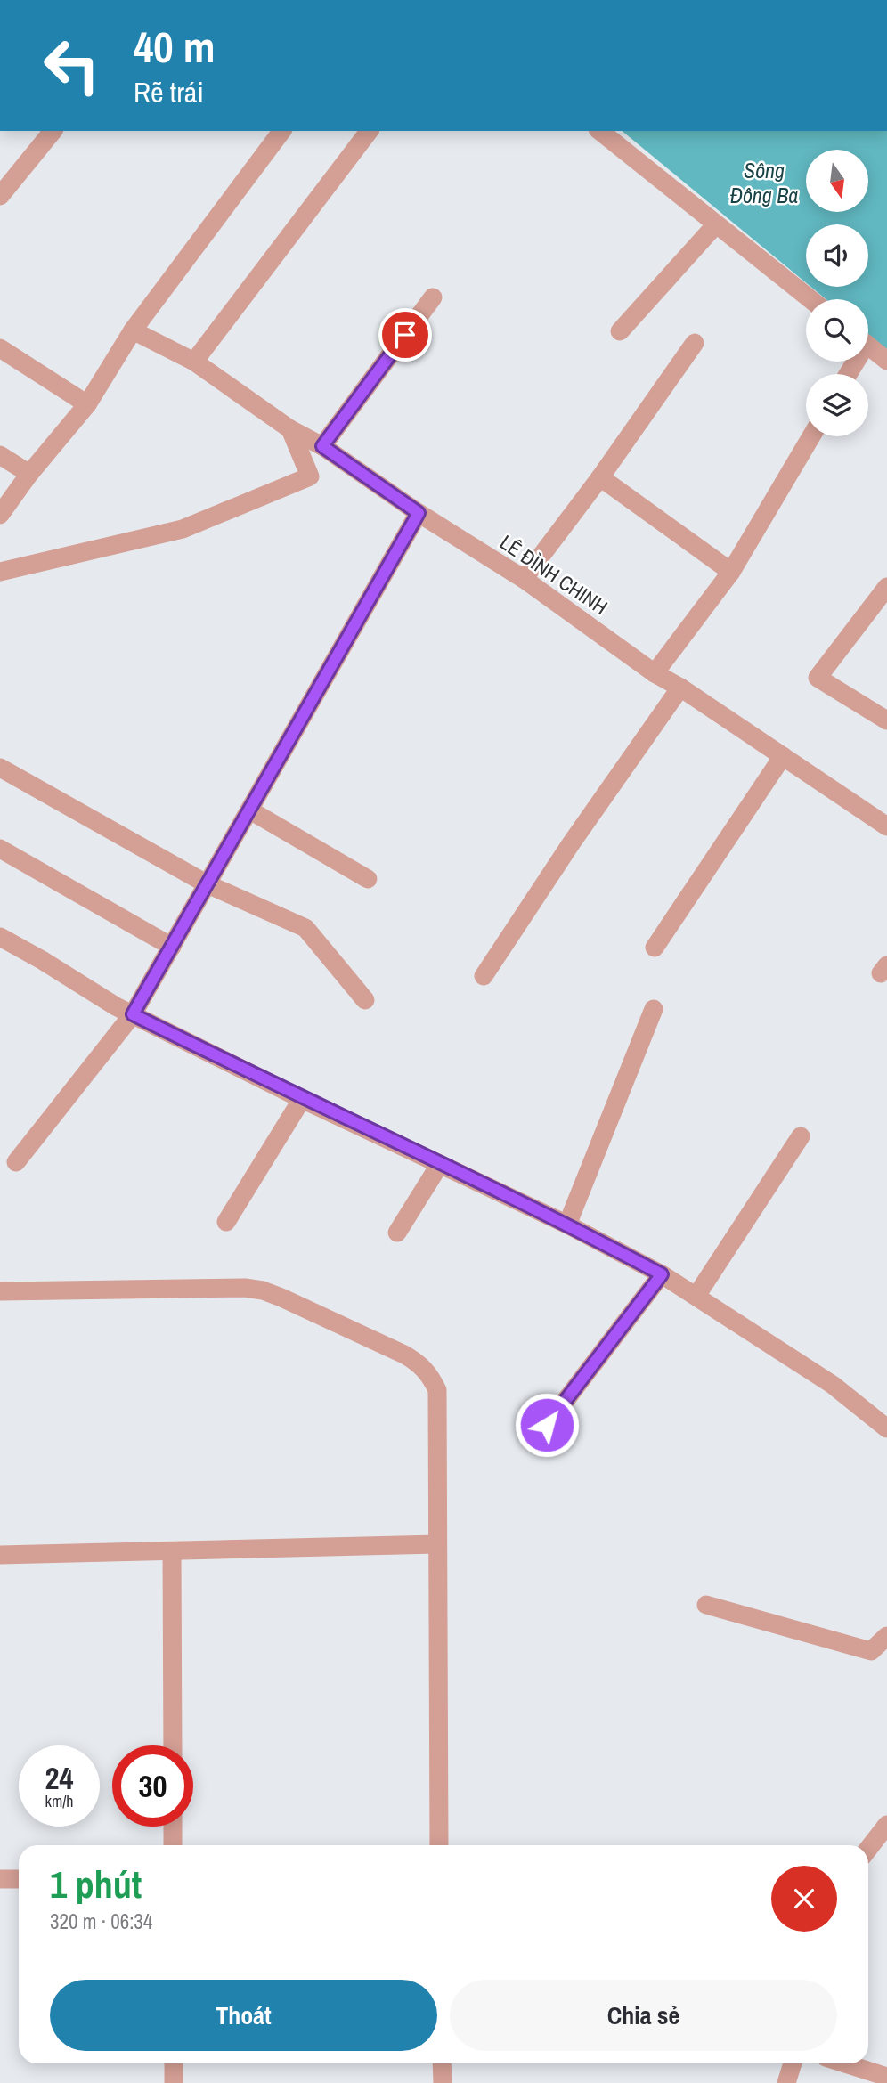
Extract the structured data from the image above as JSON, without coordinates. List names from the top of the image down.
{
  "streets": {
    "street": ["LÊ ĐÌNH CHINH"]
  },
  "water": ["Sông Đông Ba"],
  "north": "bottom",
  "page": {
    "turn": ["40 m", "Rẽ trái"],
    "speed": "24 km/h",
    "limit": "30",
    "heading": ["1 phút", "320 m · 06:34"],
    "buttons": ["Thoát", "Chia sẻ"]
  }
}
